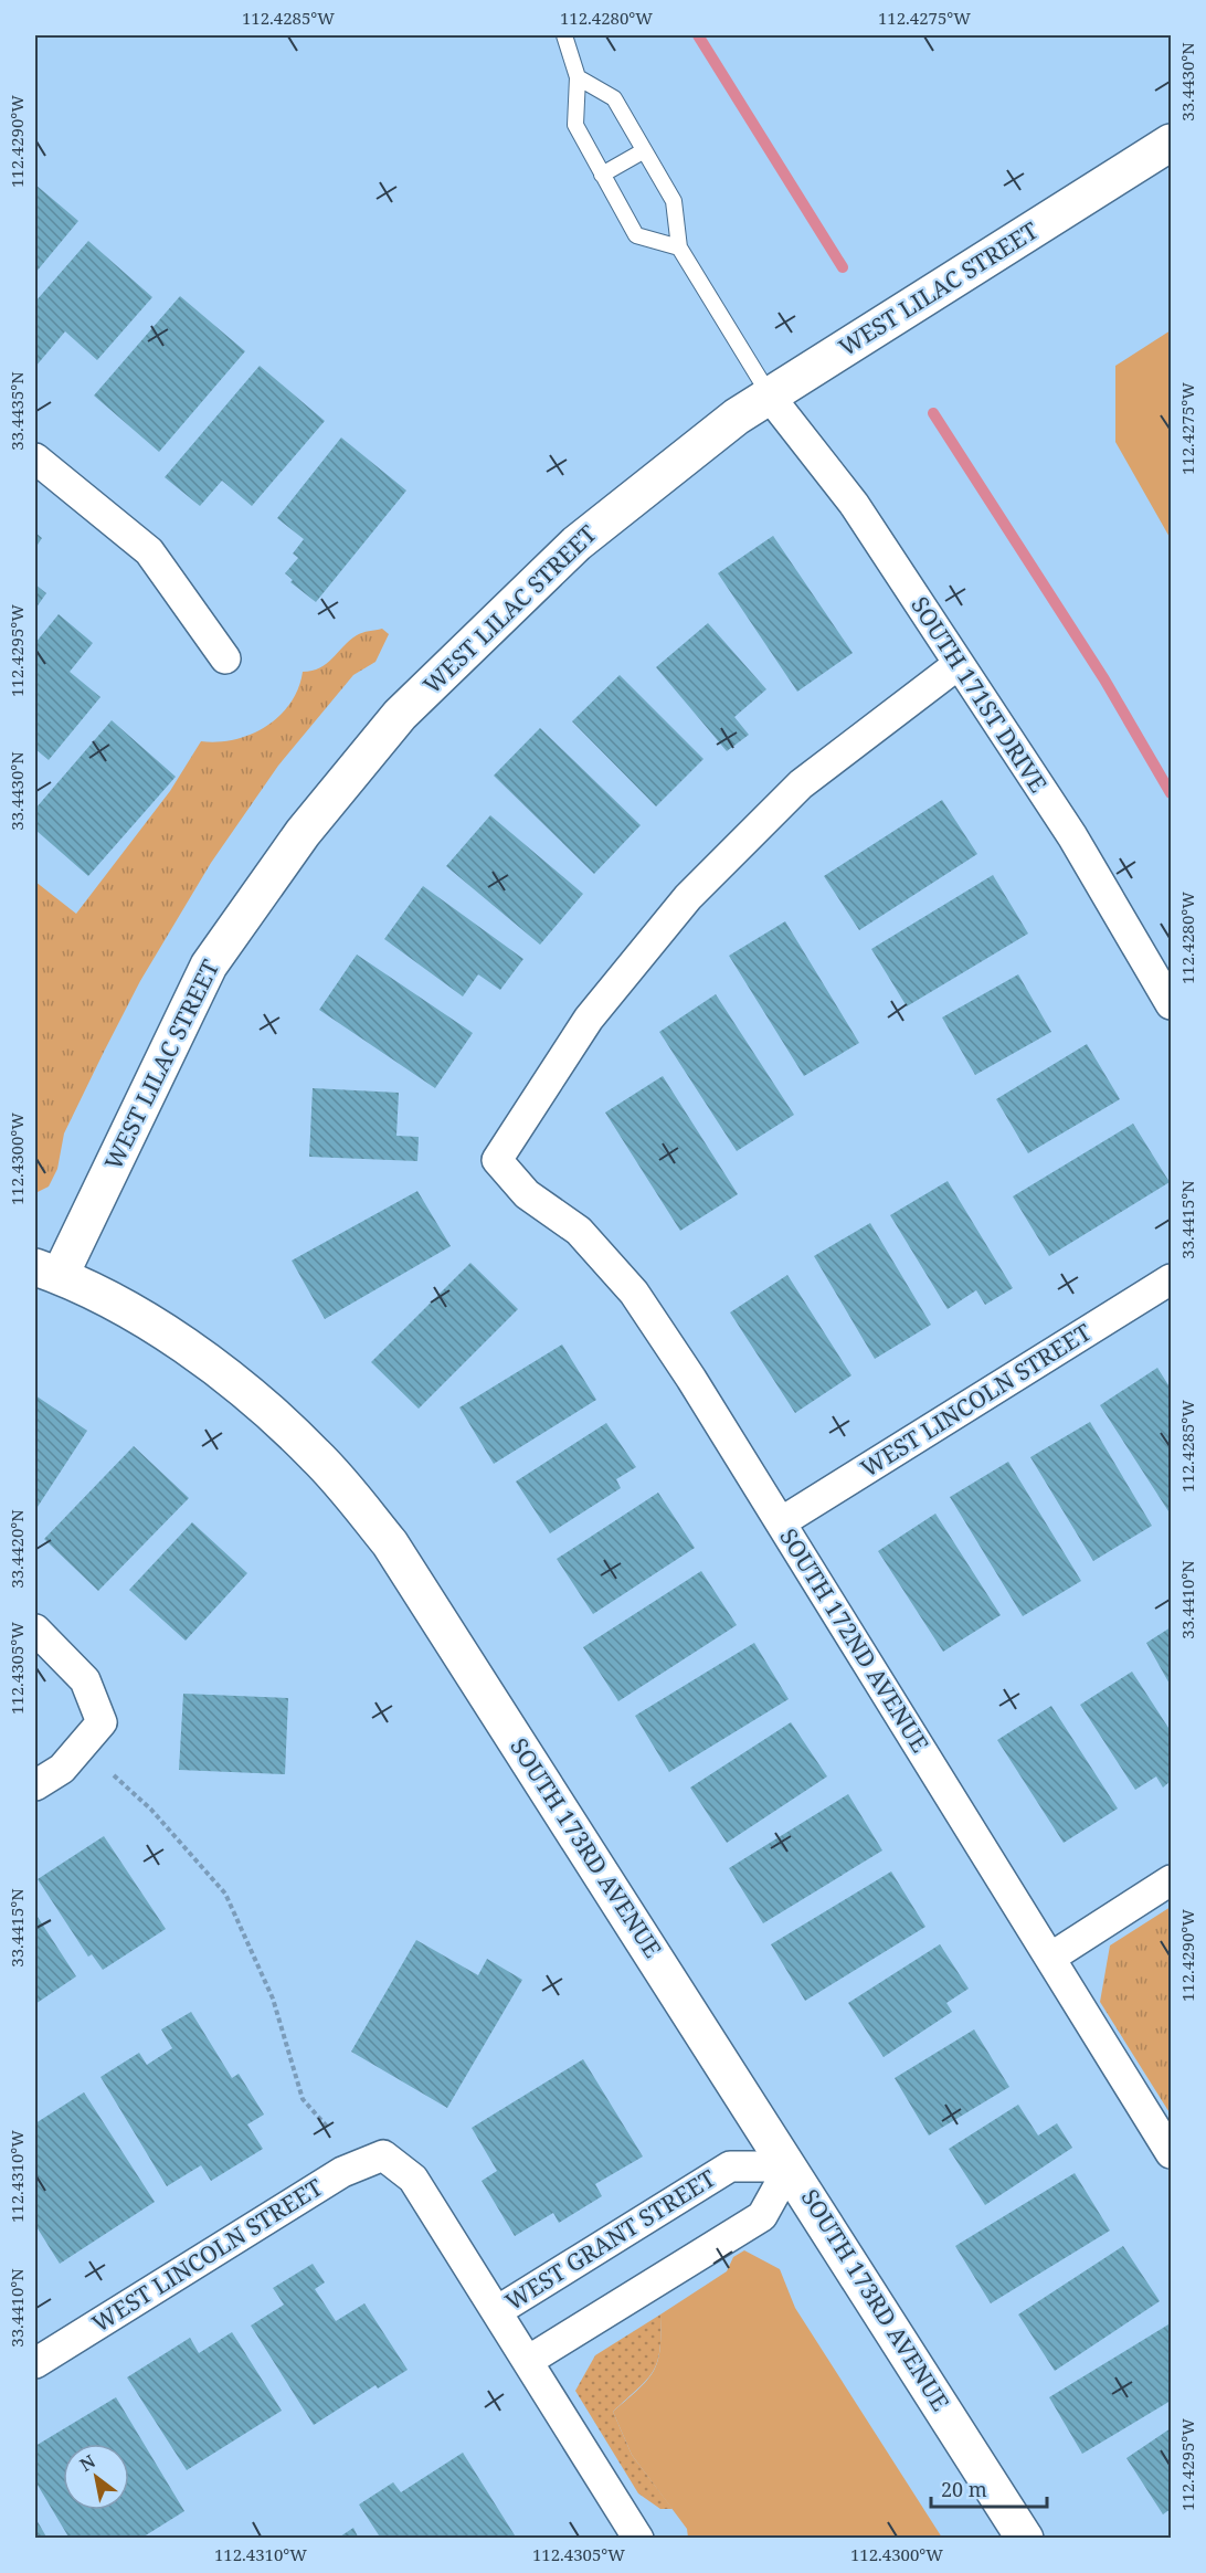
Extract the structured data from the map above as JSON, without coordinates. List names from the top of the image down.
{
  "streets": {
    "street": [
      "WEST LILAC STREET",
      "SOUTH 171ST DRIVE",
      "WEST LINCOLN STREET",
      "SOUTH 172ND AVENUE",
      "SOUTH 173RD AVENUE",
      "WEST GRANT STREET"
    ]
  },
  "crossings": [
    ["WEST LILAC STREET", "SOUTH 171ST DRIVE"],
    ["WEST LILAC STREET", "SOUTH 173RD AVENUE"],
    ["SOUTH 171ST DRIVE", "SOUTH 172ND AVENUE"],
    ["WEST LINCOLN STREET", "SOUTH 172ND AVENUE"],
    ["WEST LINCOLN STREET", "WEST GRANT STREET"],
    ["SOUTH 173RD AVENUE", "WEST GRANT STREET"]
  ],
  "scale_bar": "20 m",
  "north": "top left",
  "coordinates": [
    "112.4285°W",
    "112.4280°W",
    "112.4275°W",
    "33.4430°N",
    "112.4290°W",
    "33.4435°N",
    "112.4295°W",
    "112.4300°W",
    "33.4415°N",
    "33.4420°N",
    "33.4410°N",
    "112.4305°W",
    "112.4310°W"
  ]
}
